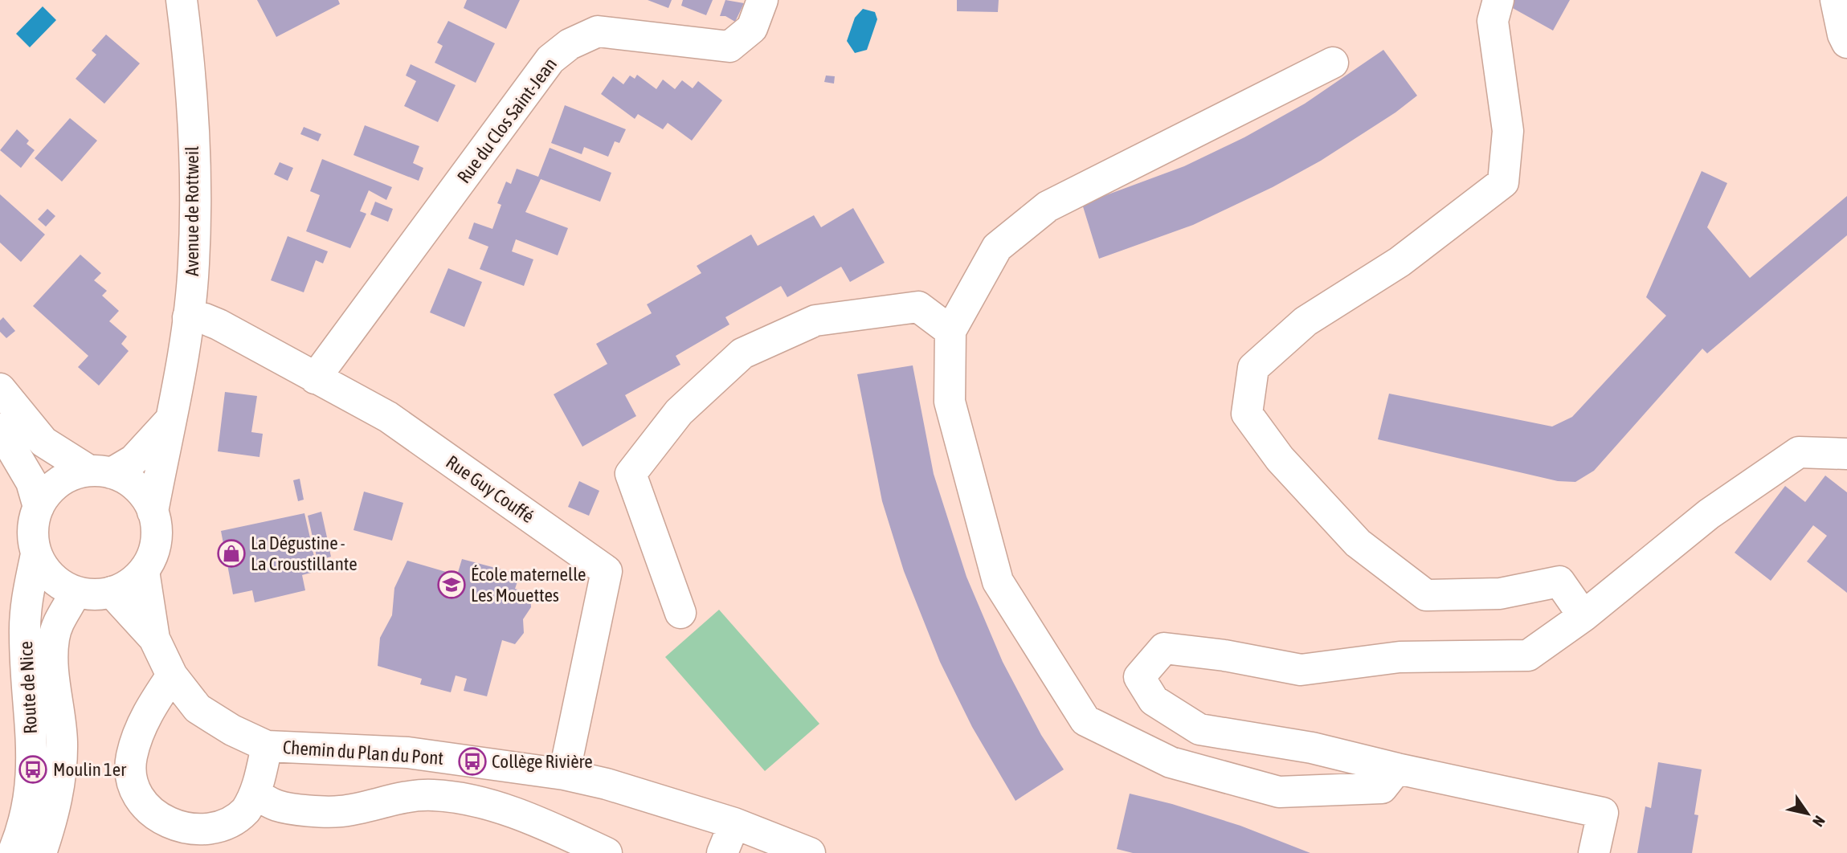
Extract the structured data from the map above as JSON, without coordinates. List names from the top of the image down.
{
  "streets": {
    "street": [
      "Rue du Clos Saint-Jean",
      "Avenue de Rottweil",
      "Rue Guy Couffé",
      "Route de Nice",
      "Chemin du Plan du Pont"
    ]
  },
  "crossings": [
    ["Rue du Clos Saint-Jean", "Rue Guy Couffé"],
    ["Avenue de Rottweil", "Rue Guy Couffé"],
    ["Avenue de Rottweil", "Route de Nice"],
    ["Avenue de Rottweil", "Chemin du Plan du Pont"],
    ["Rue Guy Couffé", "Chemin du Plan du Pont"],
    ["Route de Nice", "Chemin du Plan du Pont"]
  ],
  "places": {
    "shop": ["La Dégustine - La Croustillante"],
    "school or university": ["École maternelle Les Mouettes"],
    "bus stop": ["Collège Rivière", "Moulin 1er"]
  },
  "north": "bottom right"
}
